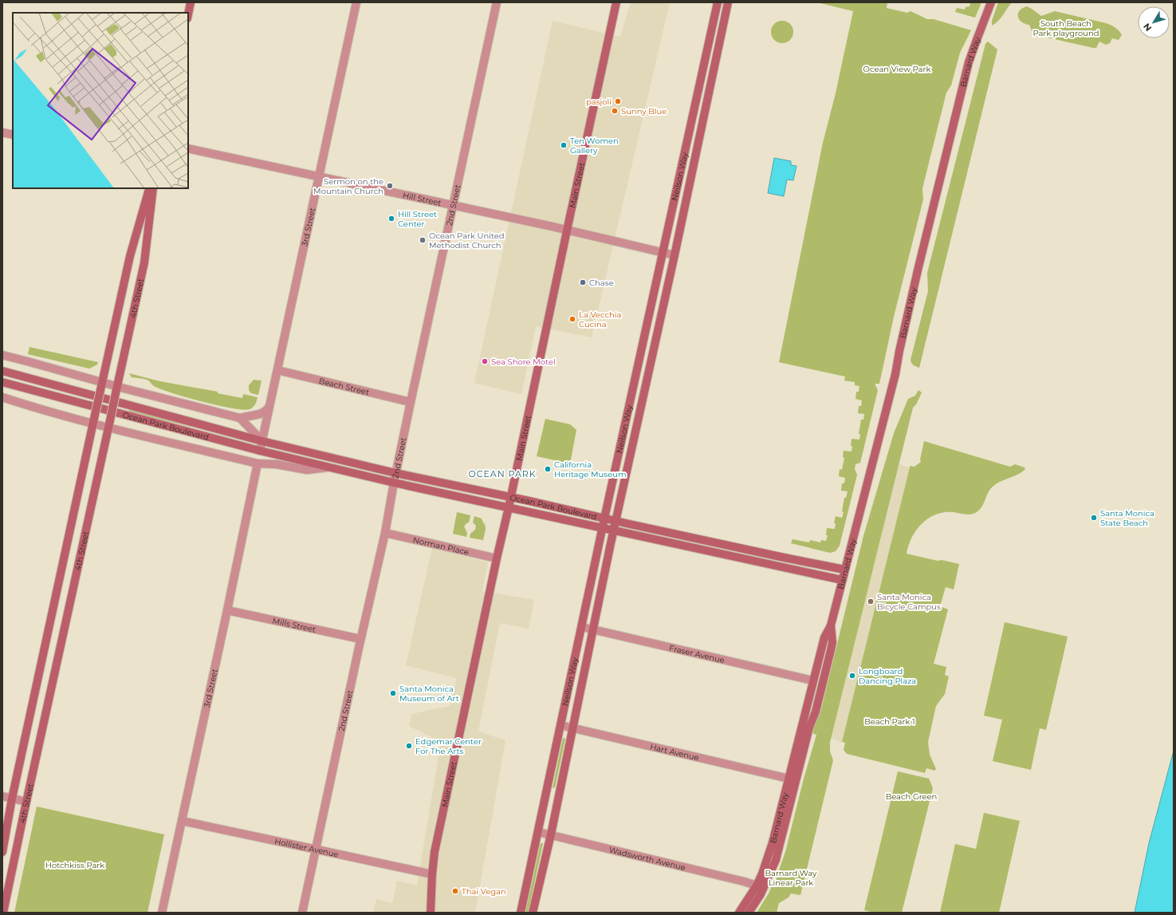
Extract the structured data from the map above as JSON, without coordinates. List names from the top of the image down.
{
  "streets": {
    "street": [
      "Barnard Way",
      "Neilson Way",
      "Main Street",
      "Hill Street",
      "2nd Street",
      "3rd Street",
      "4th Street",
      "Beach Street",
      "Ocean Park Boulevard",
      "Norman Place",
      "Mills Street",
      "Fraser Avenue",
      "Hart Avenue",
      "Hollister Avenue",
      "Wadsworth Avenue"
    ]
  },
  "crossings": [
    ["Barnard Way", "Ocean Park Boulevard"],
    ["Barnard Way", "Fraser Avenue"],
    ["Barnard Way", "Hart Avenue"],
    ["Barnard Way", "Wadsworth Avenue"],
    ["Neilson Way", "Hill Street"],
    ["Neilson Way", "Ocean Park Boulevard"],
    ["Neilson Way", "Fraser Avenue"],
    ["Neilson Way", "Hart Avenue"],
    ["Neilson Way", "Wadsworth Avenue"],
    ["Main Street", "Hill Street"],
    ["Main Street", "Ocean Park Boulevard"],
    ["Main Street", "Norman Place"],
    ["Main Street", "Hollister Avenue"],
    ["Hill Street", "2nd Street"],
    ["Hill Street", "3rd Street"],
    ["2nd Street", "Beach Street"],
    ["2nd Street", "Ocean Park Boulevard"],
    ["2nd Street", "Norman Place"],
    ["2nd Street", "Mills Street"],
    ["2nd Street", "Hollister Avenue"],
    ["3rd Street", "Beach Street"],
    ["3rd Street", "Ocean Park Boulevard"],
    ["3rd Street", "Mills Street"],
    ["3rd Street", "Hollister Avenue"],
    ["4th Street", "Ocean Park Boulevard"]
  ],
  "districts": ["OCEAN PARK"],
  "parks": [
    "South Beach Park playground",
    "Ocean View Park",
    "Beach Park 1",
    "Beach Green",
    "Hotchkiss Park",
    "Barnard Way Linear Park"
  ],
  "places": [
    "pasjoli",
    "Sunny Blue",
    "Ten Women Gallery",
    "Sermon on the Mountain Church",
    "Hill Street Center",
    "Ocean Park United Methodist Church",
    "Chase",
    "La Vecchia Cucina",
    "Sea Shore Motel",
    "California Heritage Museum",
    "Santa Monica State Beach",
    "Santa Monica Bicycle Campus",
    "Longboard Dancing Plaza",
    "Santa Monica Museum of Art",
    "Edgemar Center For The Arts",
    "Thai Vegan"
  ],
  "north": "bottom left"
}
